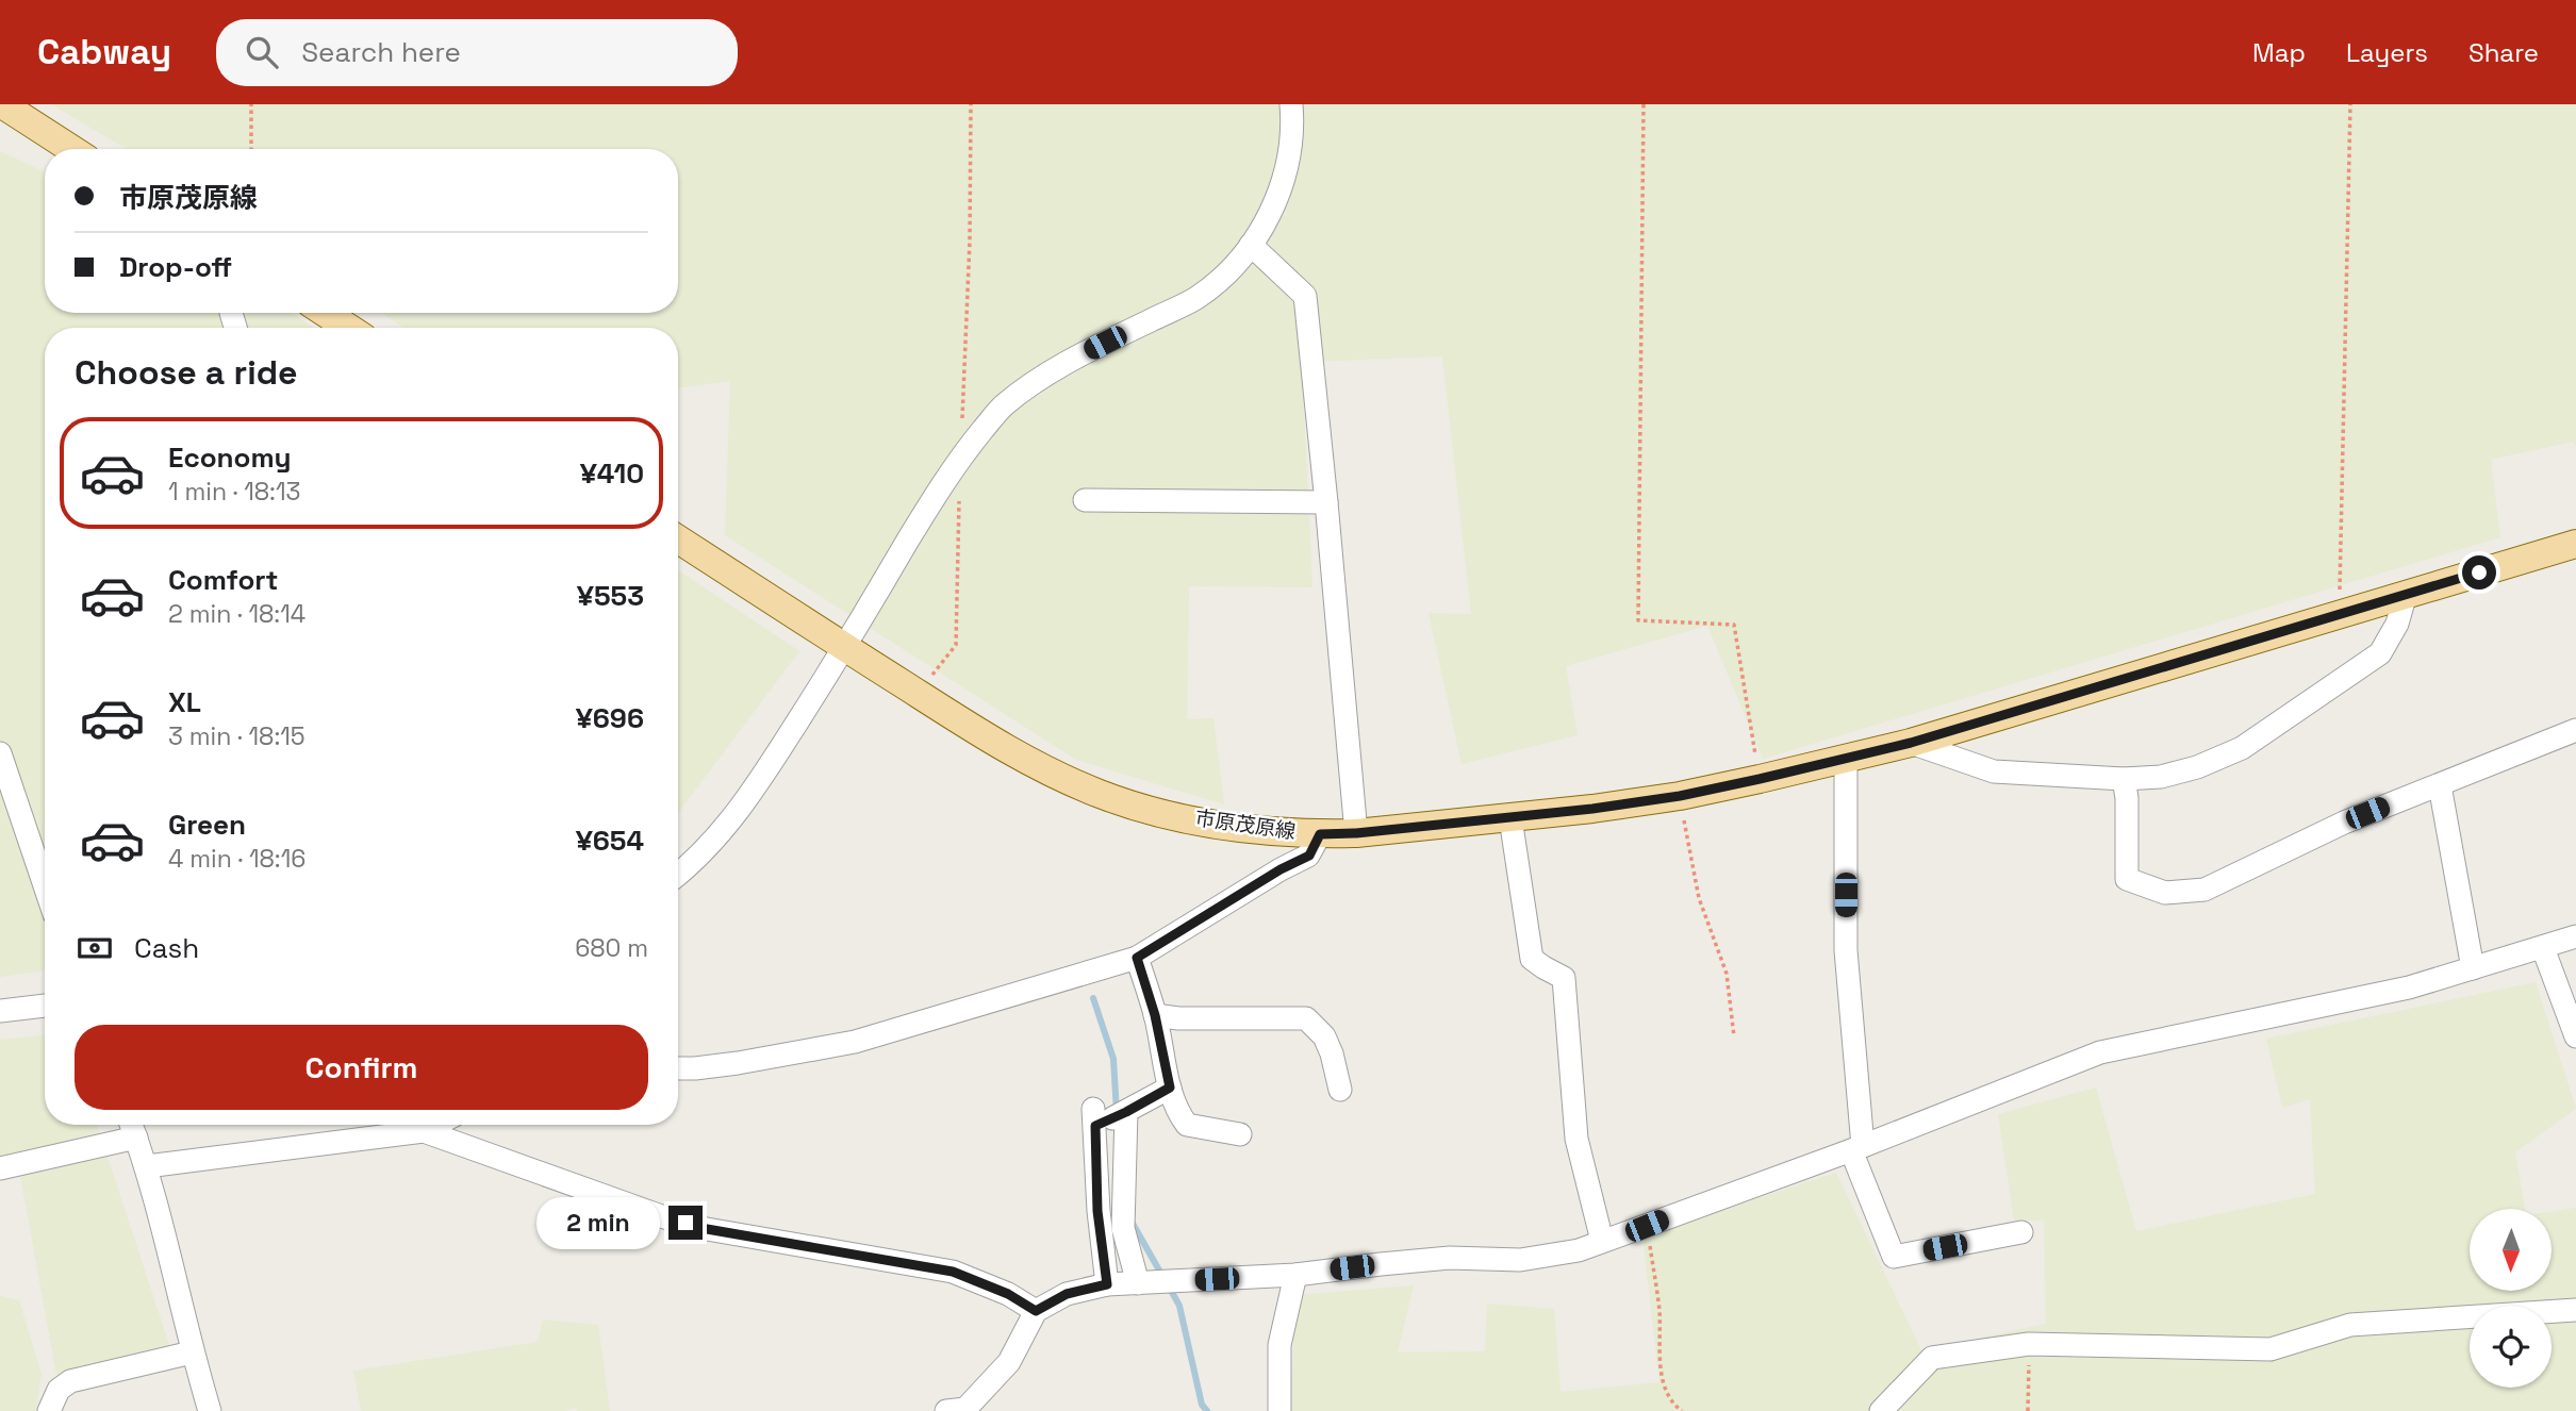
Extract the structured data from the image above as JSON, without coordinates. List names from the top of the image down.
{
  "streets": {
    "main road": ["市原茂原線"]
  },
  "north": "bottom",
  "page": {
    "header": "Cabway",
    "search": "Search here",
    "nav": ["Map", "Layers", "Share"],
    "banner": ["市原茂原線", "Drop-off"],
    "heading": "Choose a ride",
    "list": [
      {
        "name": "Economy",
        "note": "1 min · 18:13",
        "value": "¥410"
      },
      {
        "name": "Comfort",
        "note": "2 min · 18:14",
        "value": "¥553"
      },
      {
        "name": "XL",
        "note": "3 min · 18:15",
        "value": "¥696"
      },
      {
        "name": "Green",
        "note": "4 min · 18:16",
        "value": "¥654"
      }
    ],
    "pay": ["Cash", "680 m"],
    "buttons": "Confirm",
    "bubble": "2 min"
  }
}
